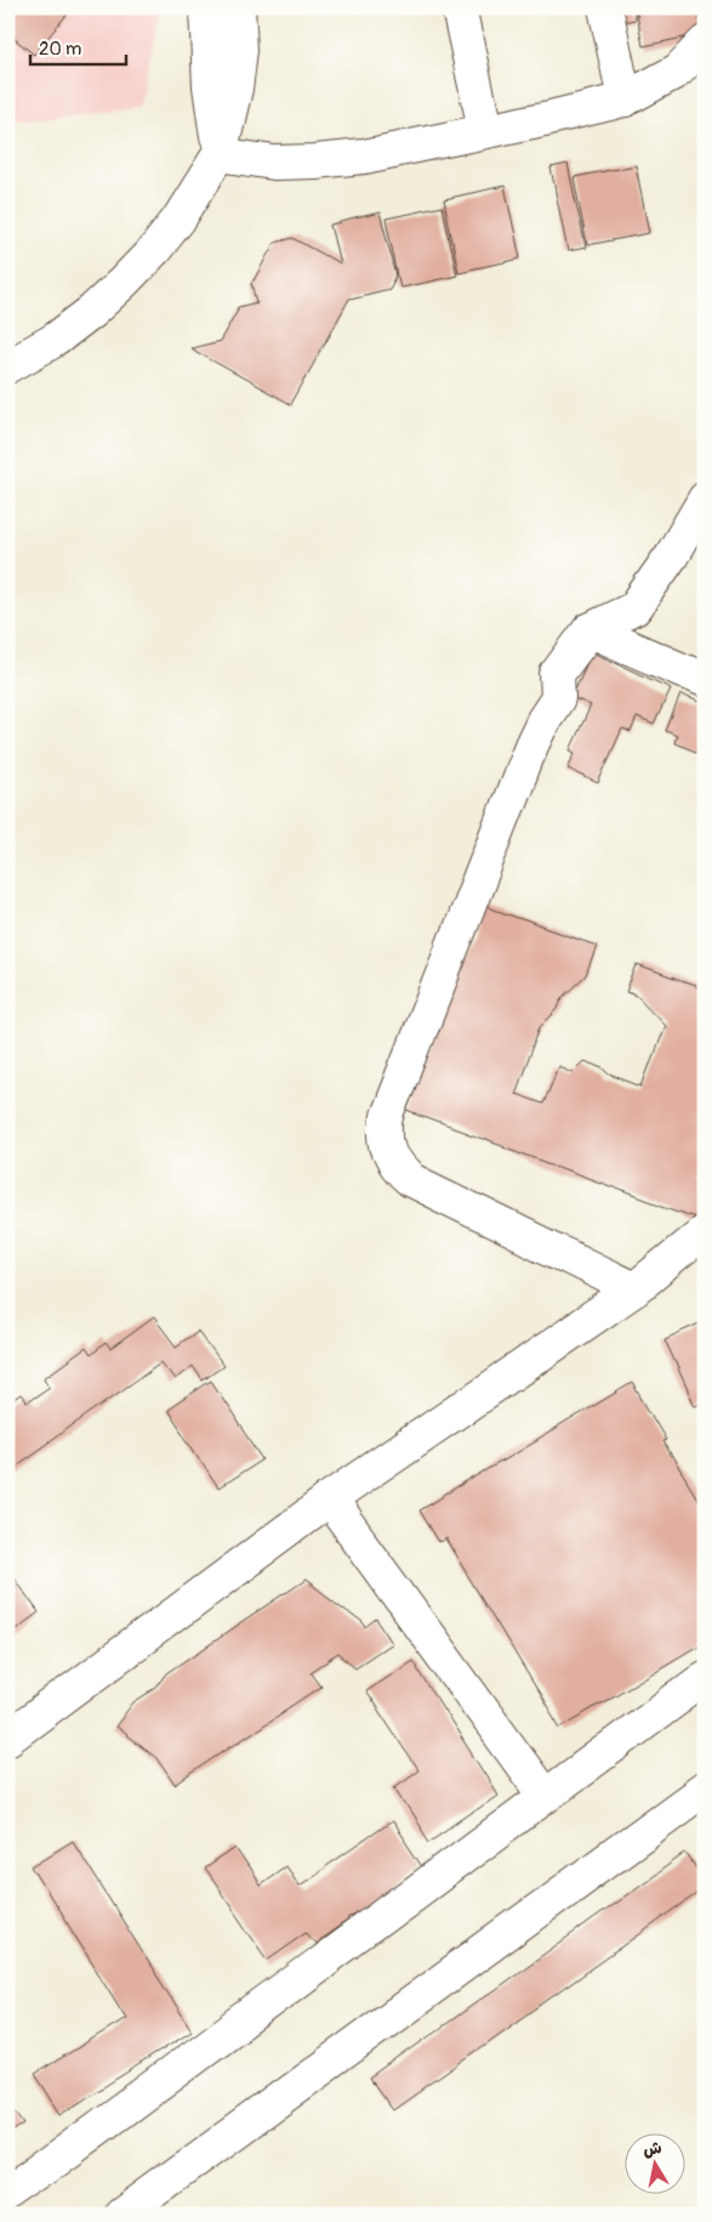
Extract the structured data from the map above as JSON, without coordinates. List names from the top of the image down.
{
  "scale_bar": "20 m",
  "north": "top"
}
